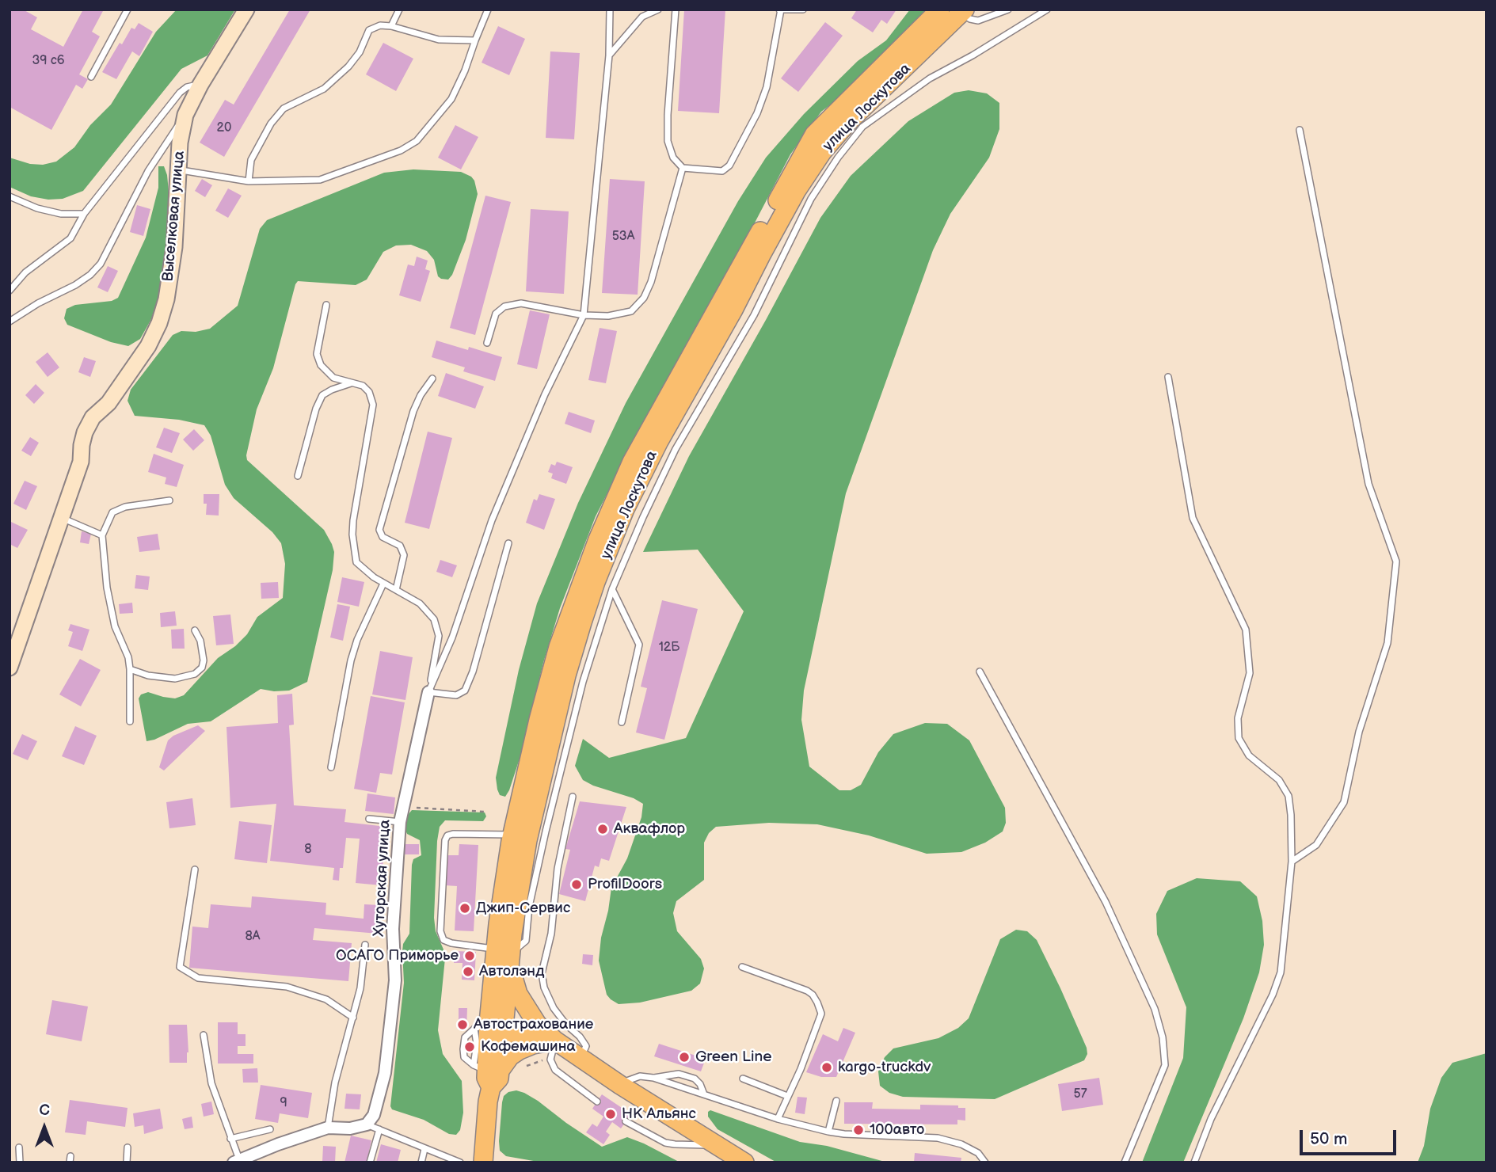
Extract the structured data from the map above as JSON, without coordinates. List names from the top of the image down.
{
  "streets": {
    "main road": ["улица Лоскутова"],
    "street": ["Выселковая улица", "Хуторская улица"]
  },
  "places": [
    "Аквафлор",
    "ProfilDoors",
    "Джип-Сервис",
    "ОСАГО Приморье",
    "Автолэнд",
    "Автострахование",
    "Кофемашина",
    "Green Line",
    "kargo-truckdv",
    "НК Альянс",
    "100авто"
  ],
  "house_numbers": [
    "39 с6",
    "20",
    "53А",
    "12Б",
    "8",
    "8А",
    "57",
    "9"
  ],
  "scale_bar": "50 m",
  "north": "top"
}
